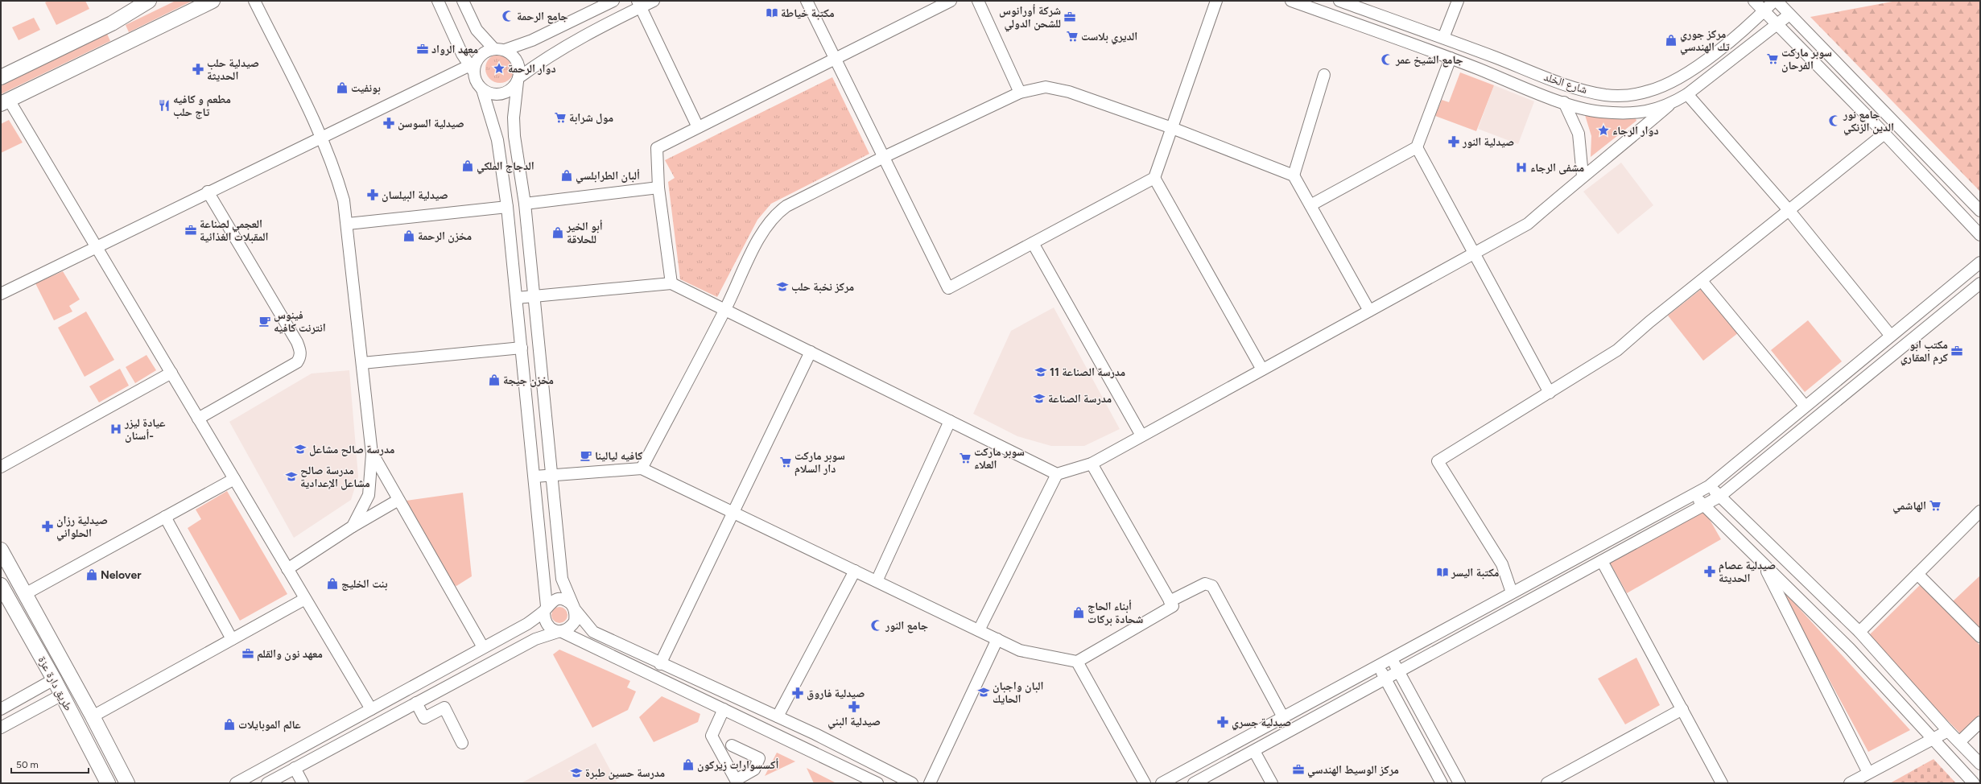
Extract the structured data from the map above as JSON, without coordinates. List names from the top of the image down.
{
  "streets": {
    "main road": ["طريق دارة عزة"],
    "street": ["شارع الخلد"]
  },
  "places": {
    "library": ["مكتبة خياطة", "مكتبة اليسر"],
    "mosque": [
      "جامع الرحمة",
      "جامع الشيخ عمر",
      "جامع نور الدين الزنكي",
      "جامع النور"
    ],
    "office": [
      "شركة أورانوس للشحن الدولي",
      "معهد الرواد",
      "العجمي لصناعة المقبلات الغذائية",
      "مكتب ابو كرم العقاري",
      "معهد نون والقلم",
      "مركز الوسيط الهندسي"
    ],
    "supermarket": [
      "الديري بلاست",
      "سوبر ماركت الفرحان",
      "مول شرابة",
      "سوبر ماركت العلاء",
      "سوبر ماركت دار السلام",
      "الهاشمي"
    ],
    "shop": [
      "مركز جوري تك الهندسي",
      "بونفيت",
      "الدجاج الملكي",
      "ألبان الطرابلسي",
      "أبو الخير للحلاقة",
      "مخزن الرحمة",
      "مخزن جيجة",
      "Nelover",
      "بنت الخليج",
      "أبناء الحاج شحادة بركات",
      "عالم الموبايلات",
      "أكسسوارات زيركون"
    ],
    "place": ["دوار الرحمة", "دوار الرجاء"],
    "pharmacy": [
      "صيدلية حلب الحديثة",
      "صيدلية السوسن",
      "صيدلية النور",
      "صيدلية البيلسان",
      "صيدلية رزان الحلواني",
      "صيدلية عصام الحديثة",
      "صيدلية فاروق",
      "صيدلية البني",
      "صيدلية جسري"
    ],
    "restaurant": ["مطعم و كافيه تاج حلب"],
    "hospital": ["مشفى الرجاء", "عيادة ليزر أسنان-"],
    "school or university": [
      "مركز نخبة حلب",
      "مدرسة الصناعة 11",
      "مدرسة الصناعة",
      "مدرسة صالح مشاعل",
      "مدرسة صالح مشاعل الإعدادية",
      "البان واجبان الحايك",
      "مدرسة حسين طبرة"
    ],
    "cafe": ["فينوس انترنت كافيه", "كافيه ليالينا"]
  },
  "scale_bar": "50 m"
}
